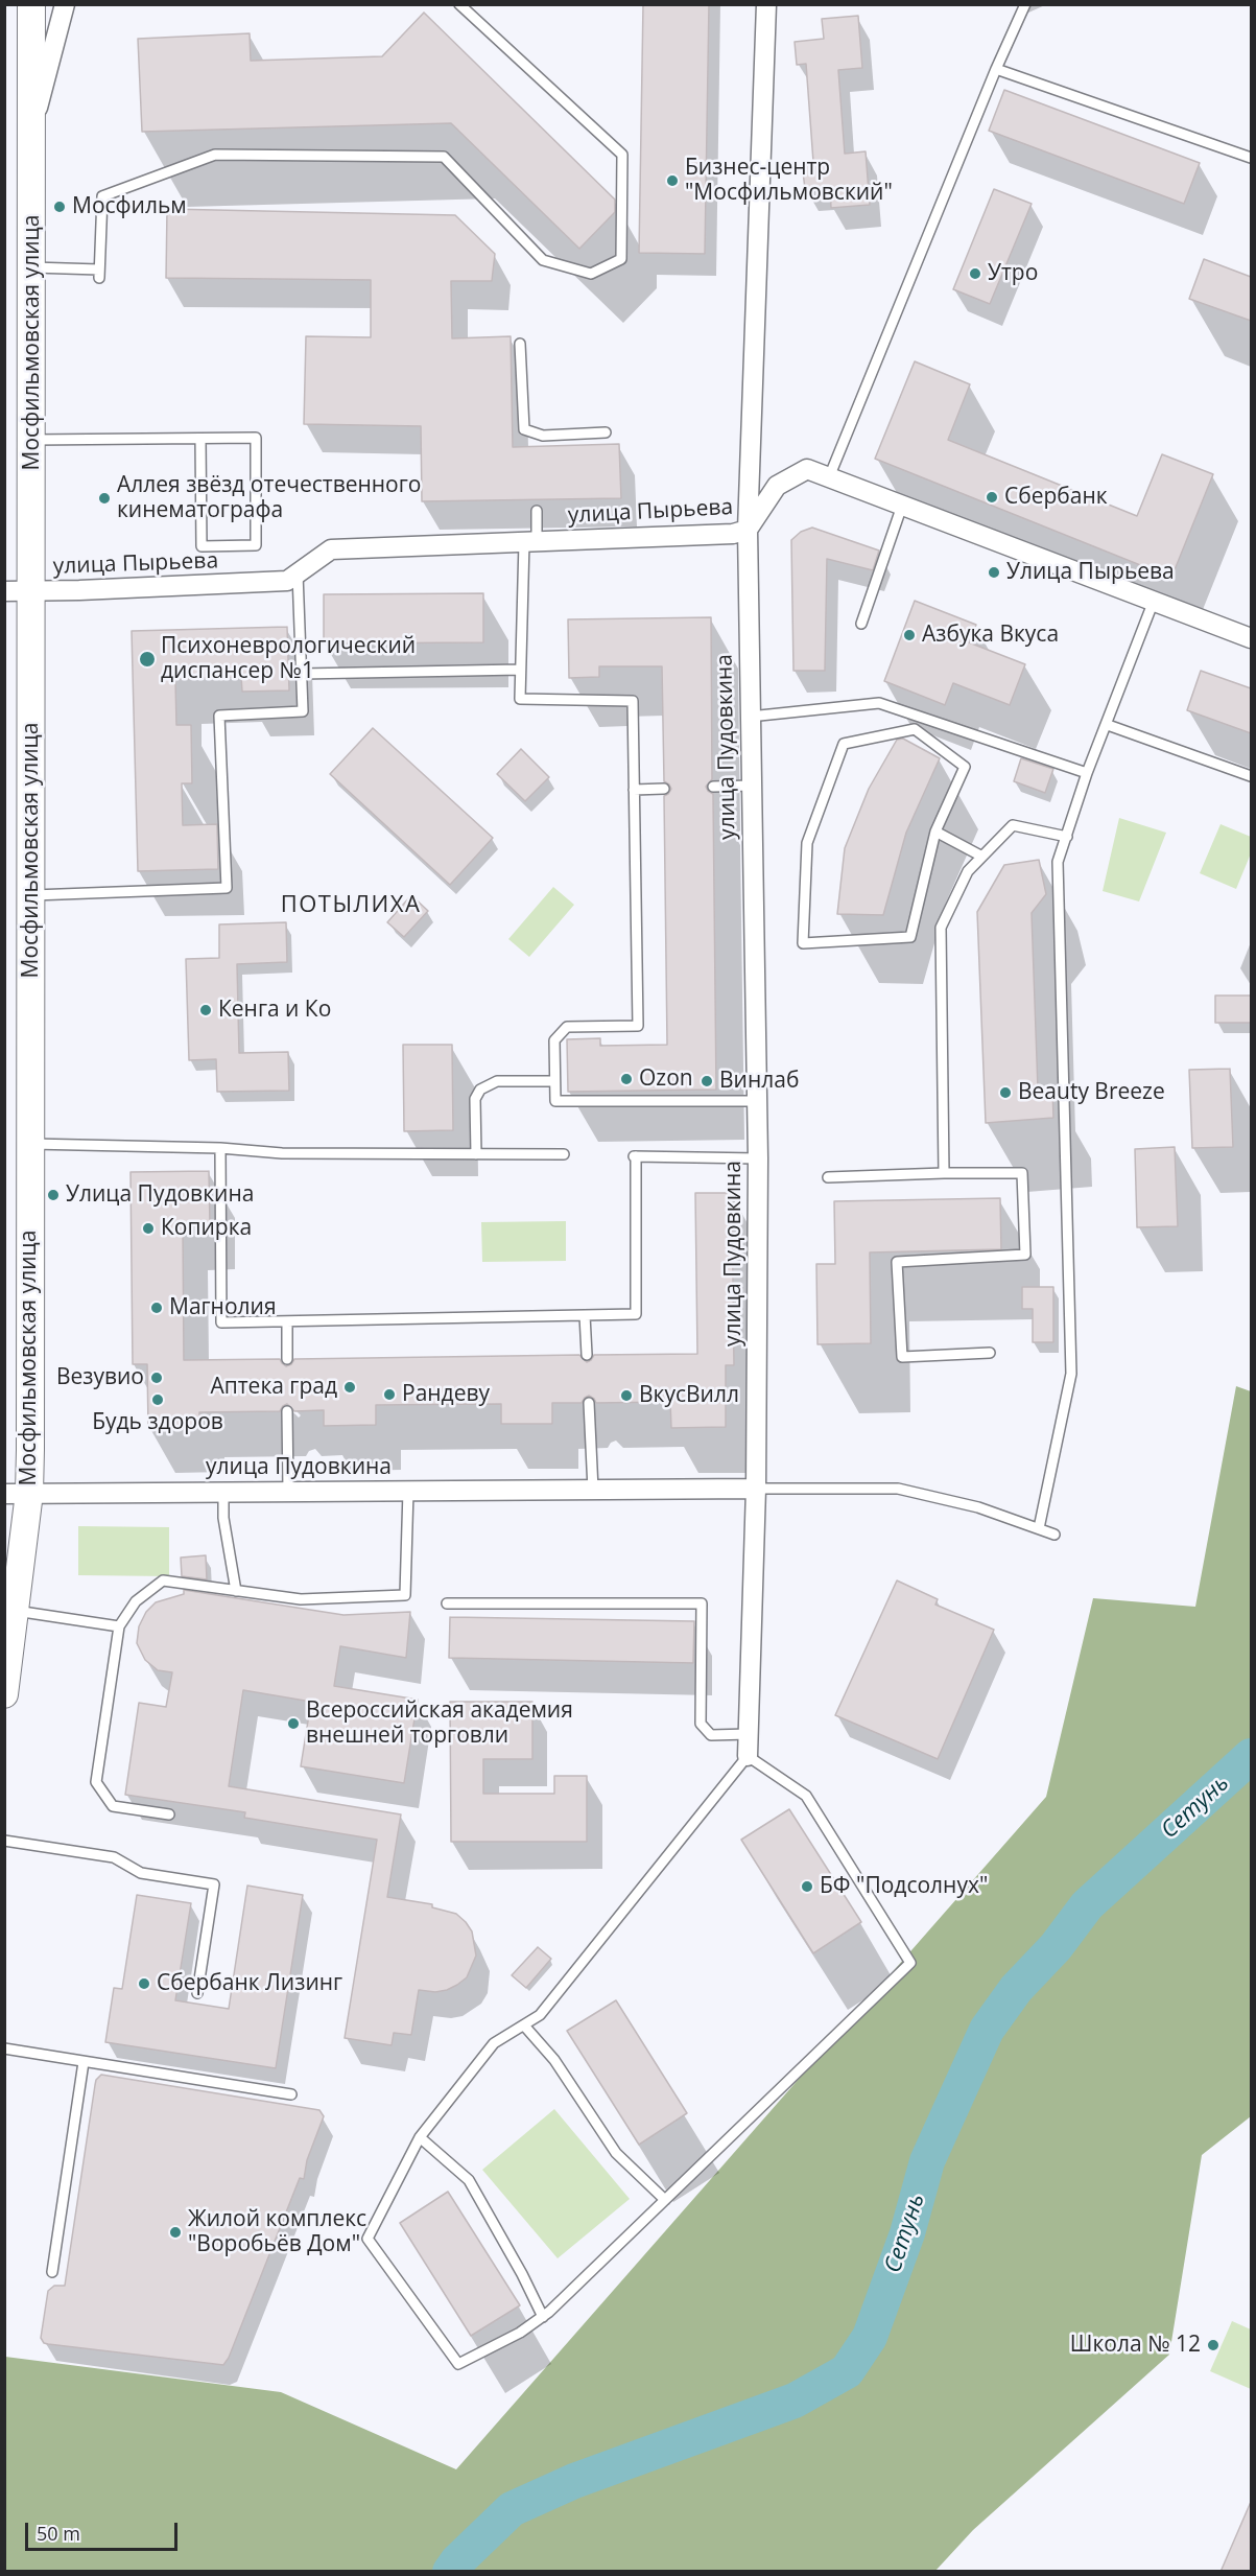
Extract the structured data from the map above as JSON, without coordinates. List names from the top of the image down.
{
  "streets": {
    "main road": ["Мосфильмовская улица"],
    "street": ["улица Пырьева", "улица Пудовкина"]
  },
  "crossings": [
    ["Мосфильмовская улица", "улица Пырьева"],
    ["Мосфильмовская улица", "улица Пудовкина"],
    ["улица Пырьева", "улица Пудовкина"]
  ],
  "districts": ["ПОТЫЛИХА"],
  "water": ["Сетунь"],
  "places": [
    "Бизнес-центр \"Мосфильмовский\"",
    "Мосфильм",
    "Утро",
    "Сбербанк",
    "Аллея звёзд отечественного кинематографа",
    "Улица Пырьева",
    "Азбука Вкуса",
    "Психоневрологический диспансер №1",
    "Кенга и Ко",
    "Ozon",
    "Винлаб",
    "Beauty Breeze",
    "Улица Пудовкина",
    "Копирка",
    "Магнолия",
    "Везувио",
    "Аптека град",
    "Рандеву",
    "ВкусВилл",
    "Будь здоров",
    "Всероссийская академия внешней торговли",
    "БФ \"Подсолнух\"",
    "Сбербанк Лизинг",
    "Жилой комплекс \"Воробьёв Дом\"",
    "Школа № 12"
  ],
  "scale_bar": "50 m"
}
